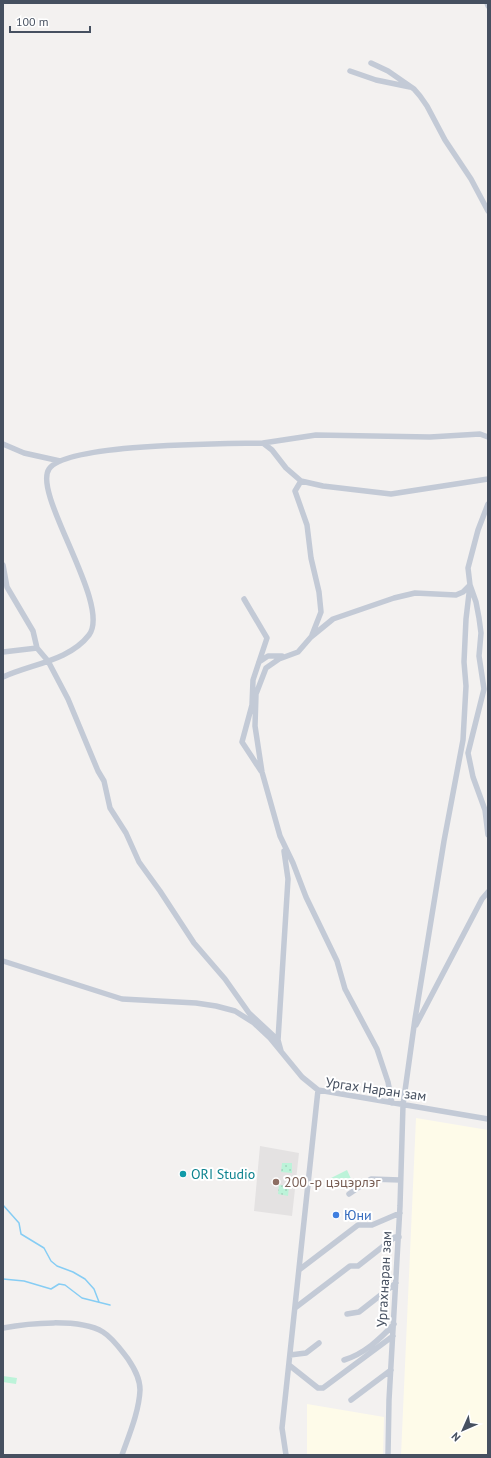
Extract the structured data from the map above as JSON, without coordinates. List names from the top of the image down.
{
  "streets": {
    "street": ["Ургах Наран зам", "Ургахнаран зам"]
  },
  "crossings": [
    ["Ургах Наран зам", "Ургахнаран зам"]
  ],
  "places": ["ORI Studio", "200 -р цэцэрлэг", "Юни"],
  "scale_bar": "100 m",
  "north": "bottom left"
}
